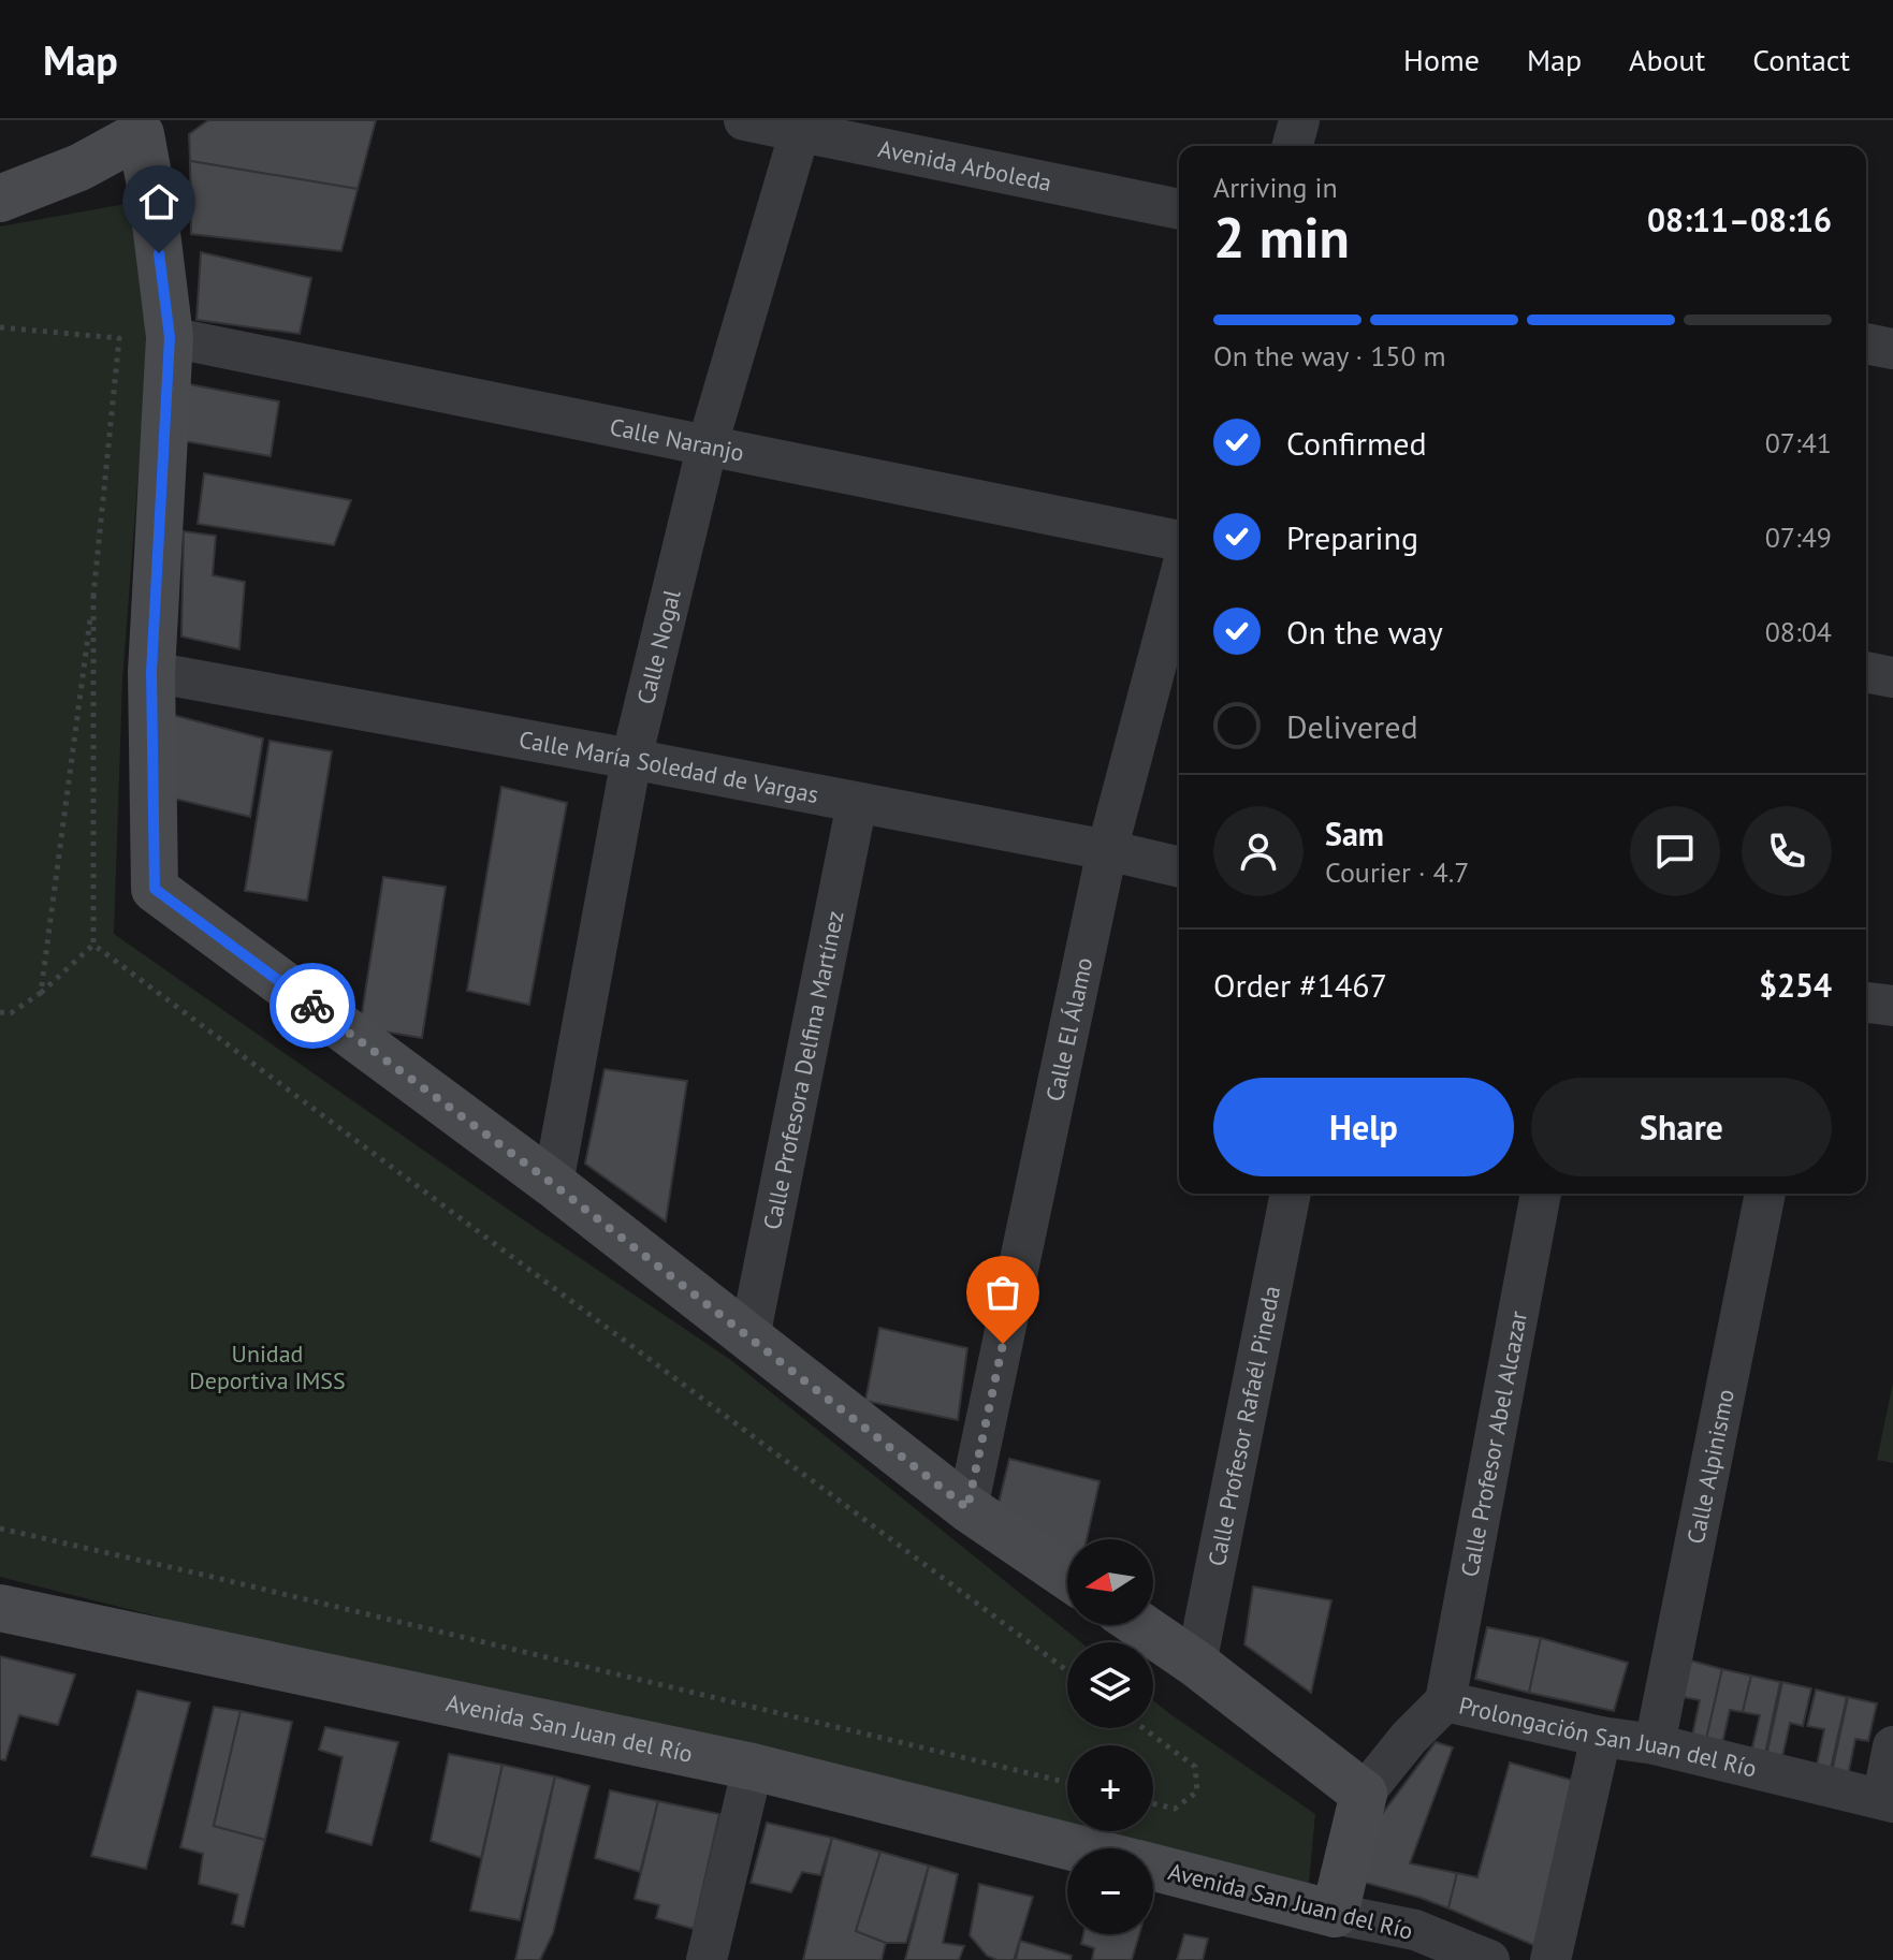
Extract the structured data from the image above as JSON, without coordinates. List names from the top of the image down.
{
  "streets": {
    "street": [
      "Avenida Arboleda",
      "Calle Naranjo",
      "Calle Nogal",
      "Calle María Soledad de Vargas",
      "Calle El Álamo",
      "Calle Profesora Delfina Martínez",
      "Calle Profesor Rafaél Pineda",
      "Calle Profesor Abel Alcazar",
      "Calle Alpinismo",
      "Avenida San Juan del Río",
      "Prolongación San Juan del Río"
    ]
  },
  "crossings": [
    ["Avenida Arboleda", "Calle Nogal"],
    ["Calle Naranjo", "Calle Nogal"],
    ["Calle Nogal", "Calle María Soledad de Vargas"],
    ["Calle María Soledad de Vargas", "Calle El Álamo"],
    ["Calle María Soledad de Vargas", "Calle Profesora Delfina Martínez"],
    ["Calle Profesor Abel Alcazar", "Prolongación San Juan del Río"],
    ["Calle Alpinismo", "Prolongación San Juan del Río"]
  ],
  "parks": ["Unidad Deportiva IMSS"],
  "north": "left",
  "page": {
    "header": "Map",
    "nav": [
      "Home",
      "Map",
      "About",
      "Contact"
    ],
    "heading": ["2 min", "Arriving in", "08:11–08:16"],
    "panel": [
      "Sam",
      "Courier · 4.7",
      "Order #1467",
      "$254"
    ],
    "bar": "On the way · 150 m",
    "list": [
      ["Confirmed", "07:41"],
      ["Preparing", "07:49"],
      ["On the way", "08:04"],
      "Delivered"
    ],
    "buttons": ["Help", "Share"],
    "map_buttons": ["+", "−"]
  }
}
